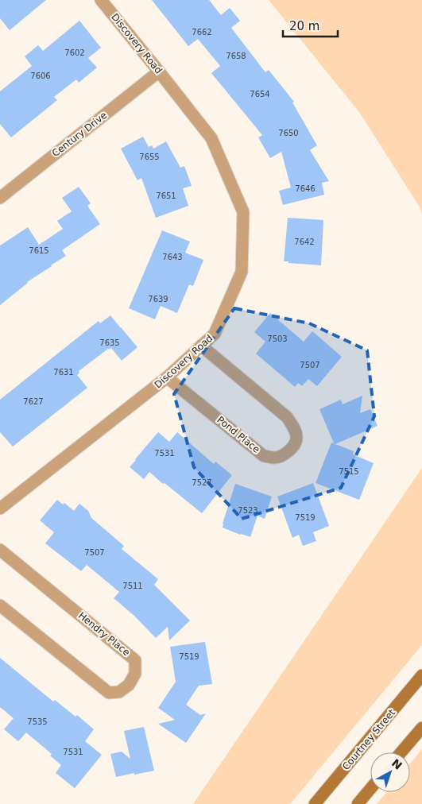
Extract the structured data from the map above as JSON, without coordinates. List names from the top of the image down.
{
  "streets": {
    "street": [
      "Discovery Road",
      "Century Drive",
      "Pond Place",
      "Hendry Place",
      "Courtney Street"
    ]
  },
  "crossings": [
    ["Discovery Road", "Century Drive"],
    ["Discovery Road", "Pond Place"]
  ],
  "house_numbers": [
    "7662",
    "7602",
    "7658",
    "7606",
    "7654",
    "7650",
    "7655",
    "7646",
    "7651",
    "7642",
    "7615",
    "7643",
    "7639",
    "7503",
    "7635",
    "7507",
    "7631",
    "7627",
    "7531",
    "7515",
    "7527",
    "7523",
    "7519",
    "7507",
    "7511",
    "7519",
    "7535",
    "7531"
  ],
  "scale_bar": "20 m",
  "north": "top right"
}
